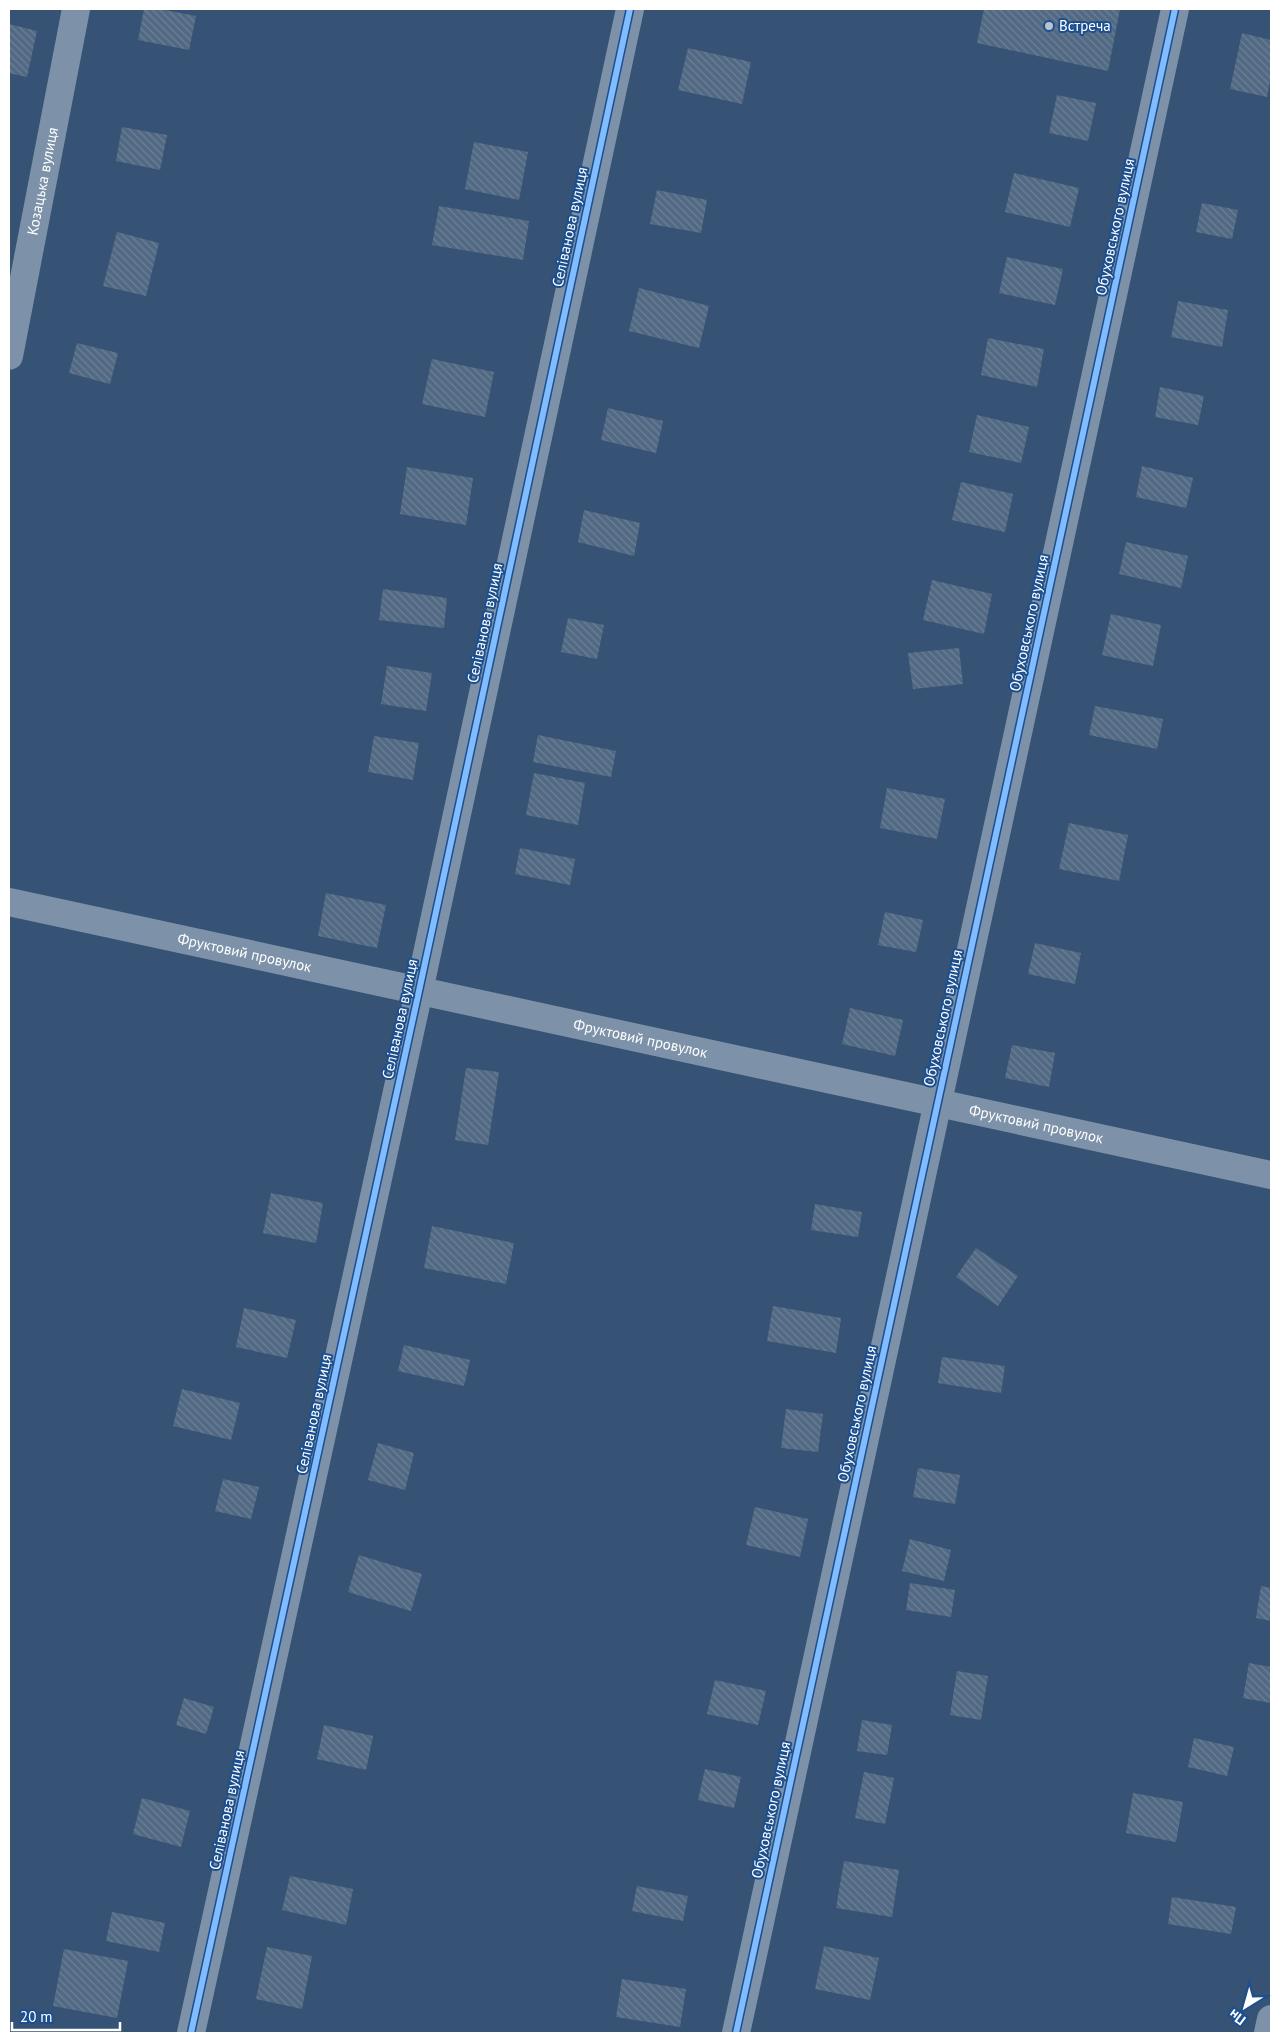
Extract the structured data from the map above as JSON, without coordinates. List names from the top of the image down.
{
  "streets": {
    "street": [
      "Козацька вулиця",
      "Селіванова вулиця",
      "Обуховського вулиця",
      "Фруктовий провулок"
    ]
  },
  "crossings": [
    ["Селіванова вулиця", "Фруктовий провулок"],
    ["Обуховського вулиця", "Фруктовий провулок"]
  ],
  "places": ["Встреча"],
  "scale_bar": "20 m",
  "north": "bottom left"
}
